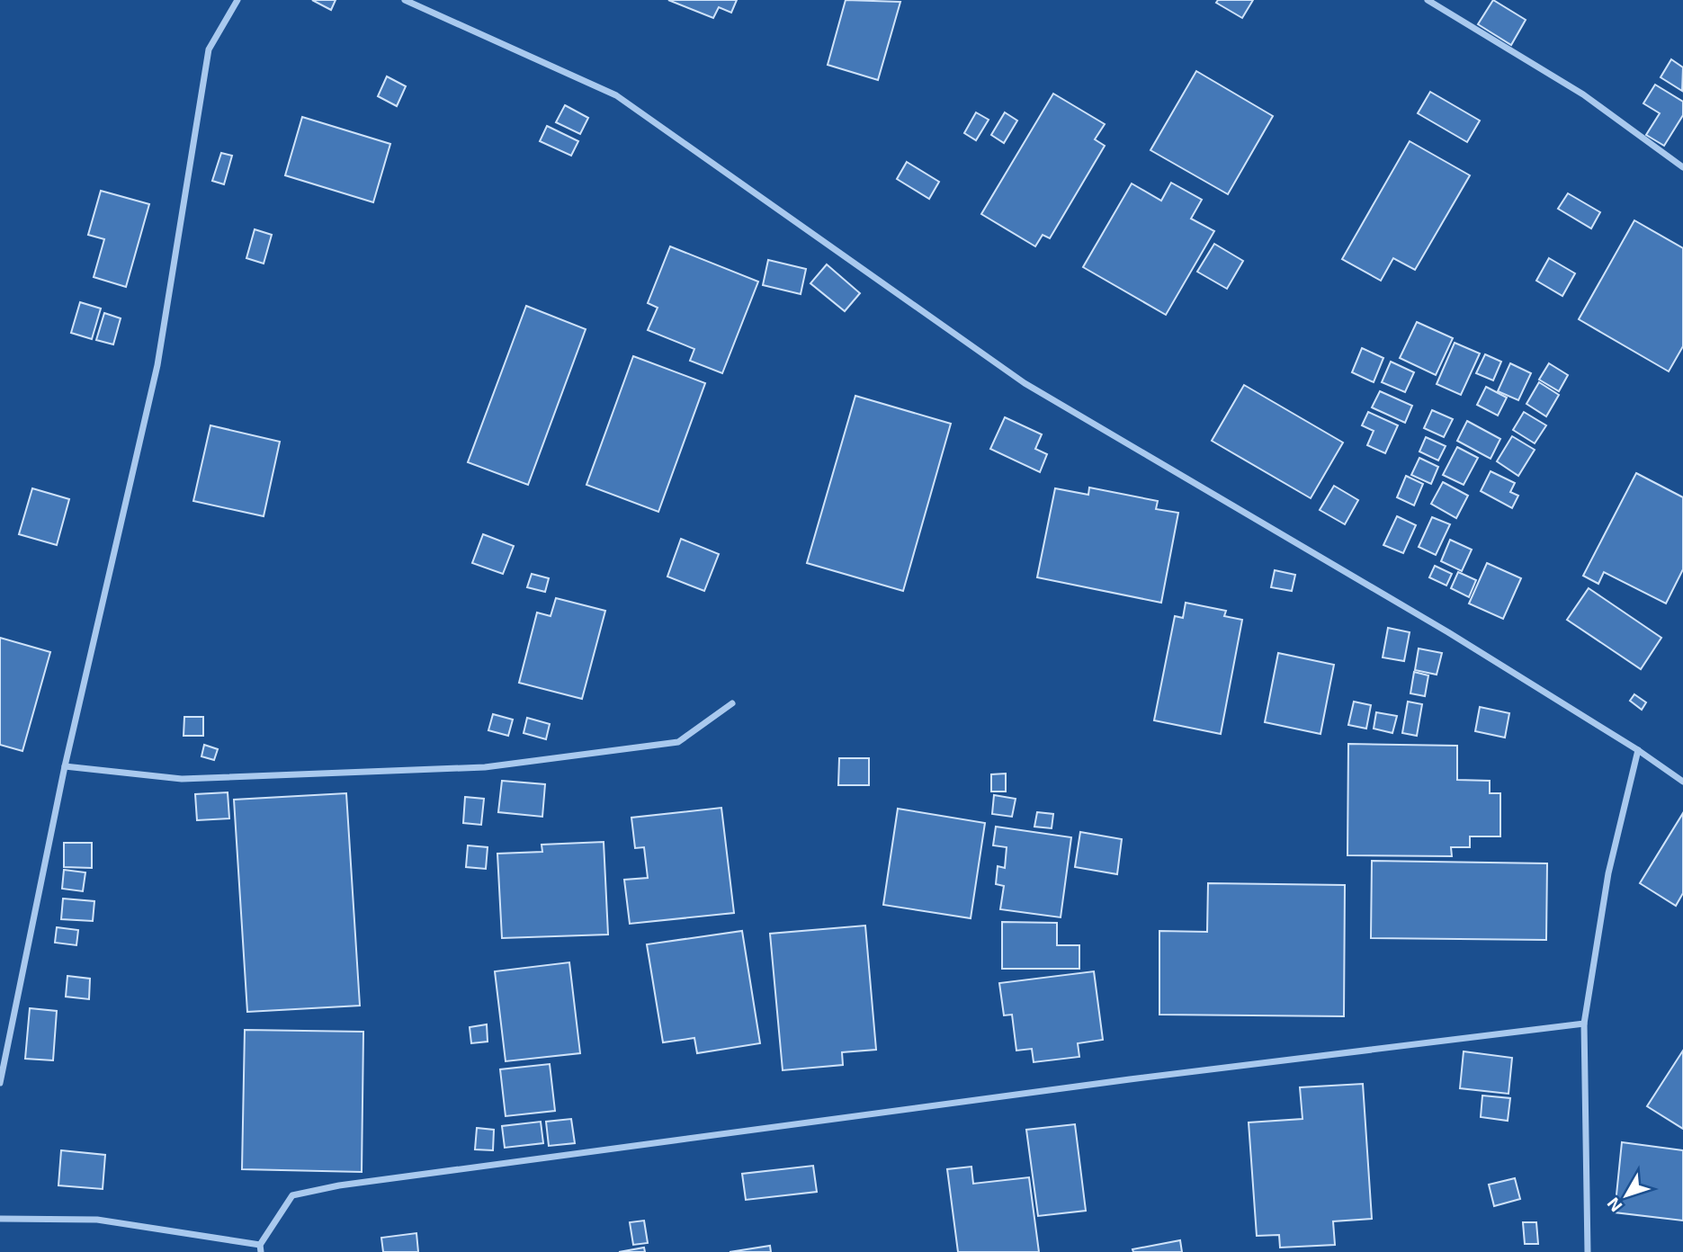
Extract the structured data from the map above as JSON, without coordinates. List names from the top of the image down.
{
  "north": "bottom left"
}
